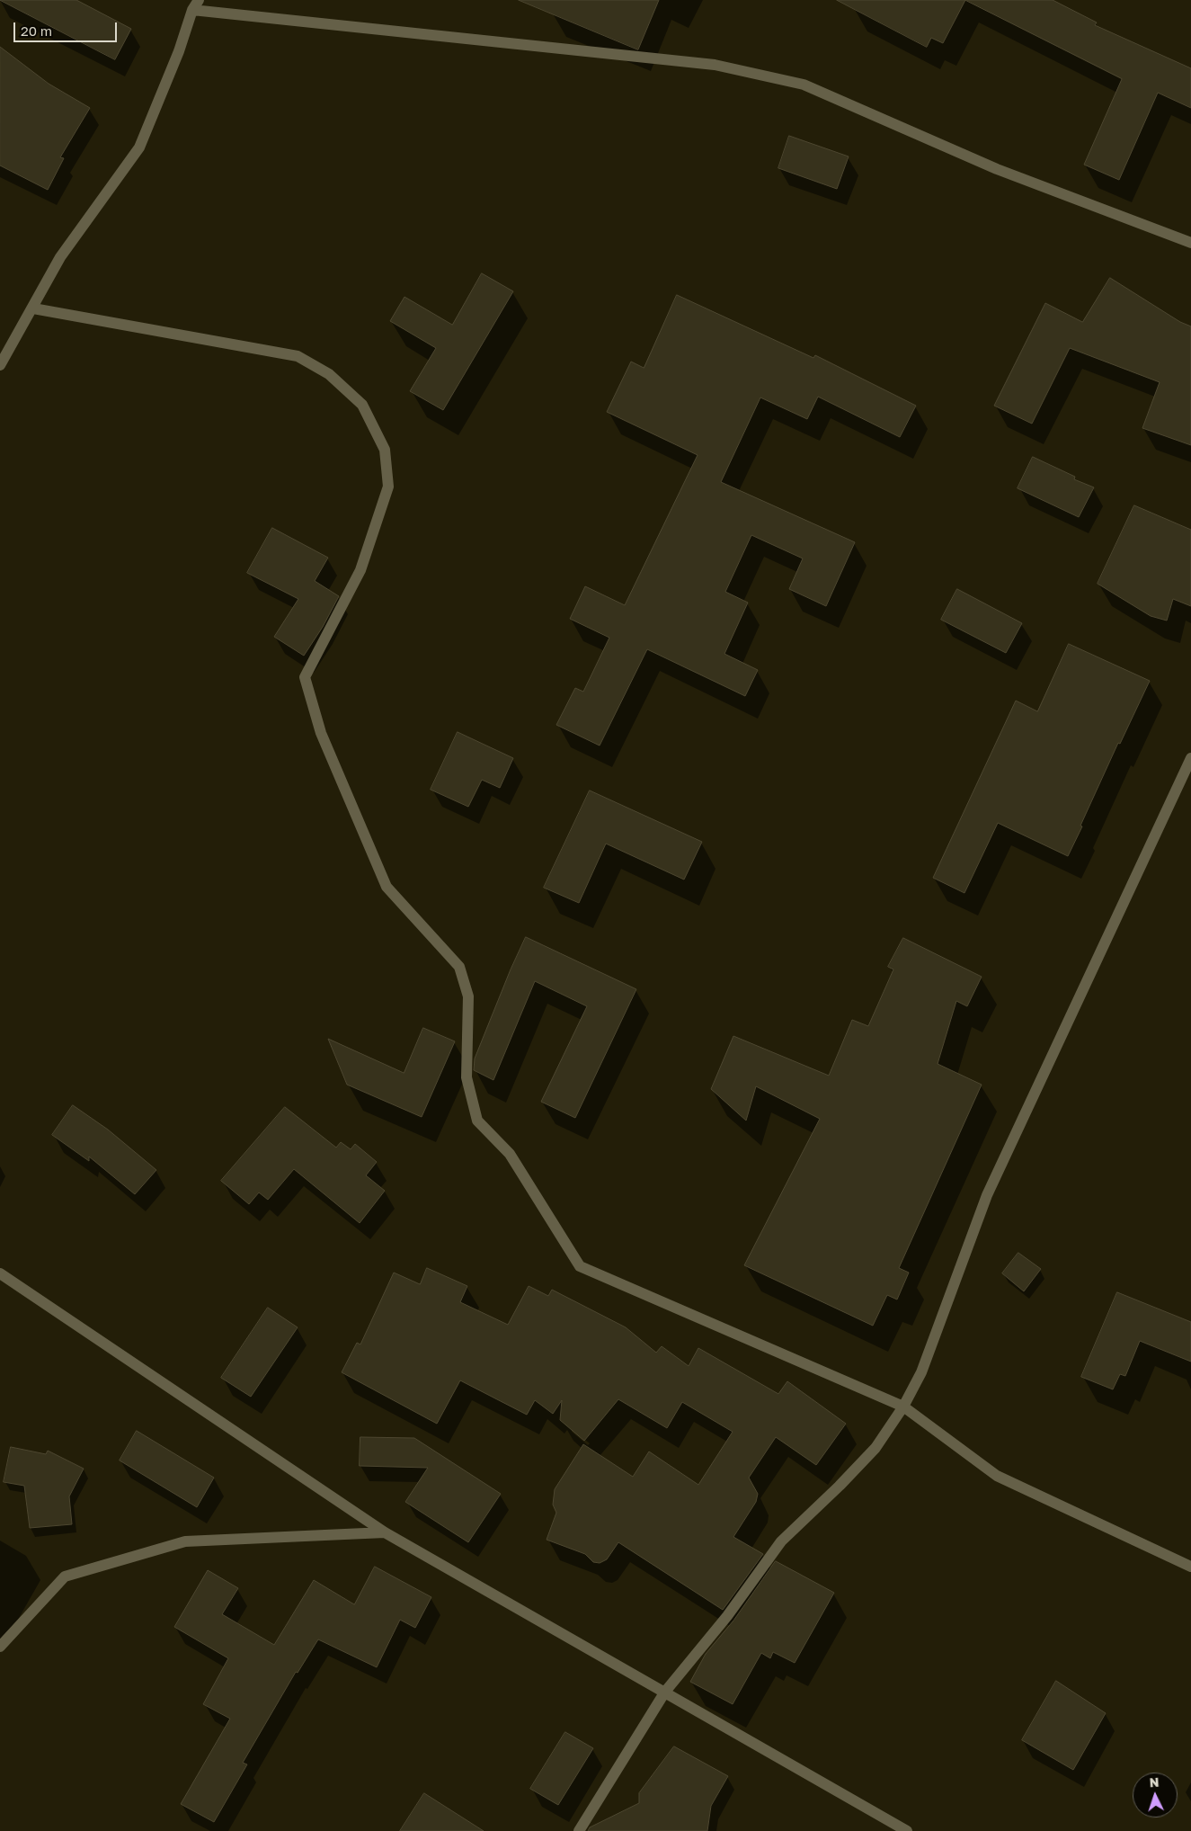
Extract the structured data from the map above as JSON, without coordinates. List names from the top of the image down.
{
  "scale_bar": "20 m",
  "north": "top"
}
